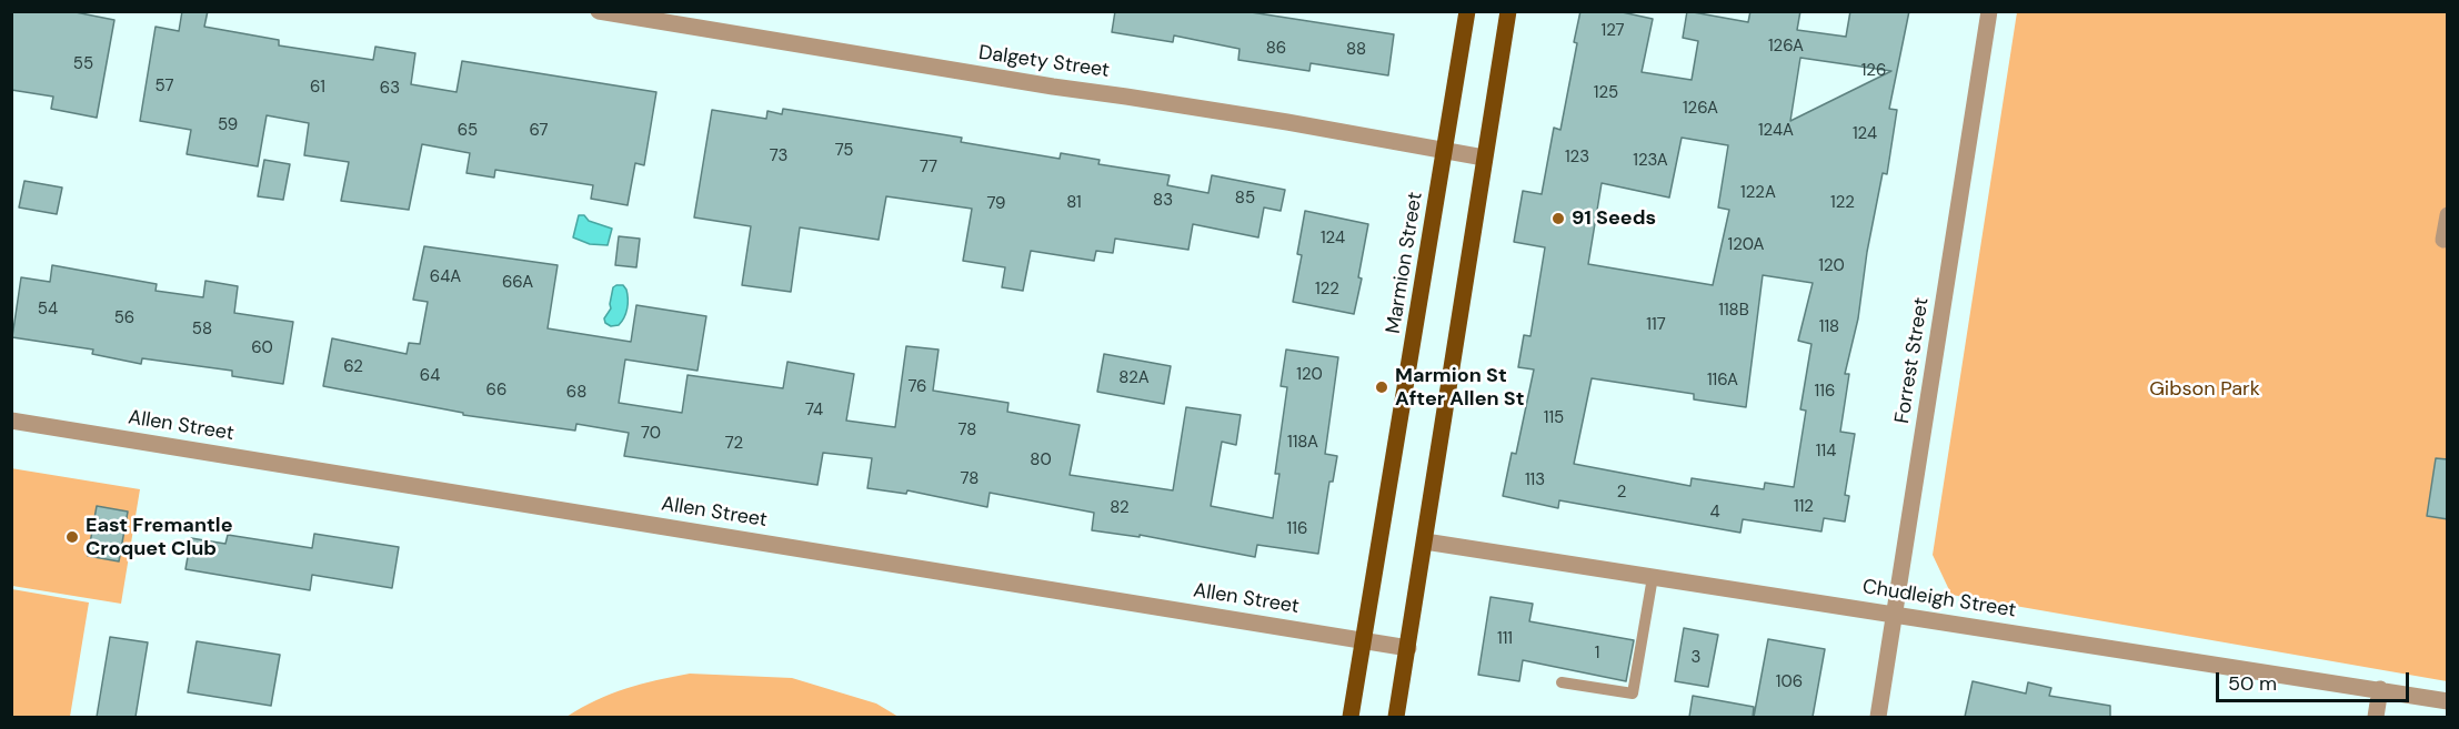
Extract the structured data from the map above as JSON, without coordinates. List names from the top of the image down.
{
  "streets": {
    "main road": ["Marmion Street"],
    "street": [
      "Dalgety Street",
      "Forrest Street",
      "Allen Street",
      "Chudleigh Street"
    ]
  },
  "crossings": [
    ["Dalgety Street", "Marmion Street"],
    ["Marmion Street", "Allen Street"],
    ["Forrest Street", "Chudleigh Street"]
  ],
  "parks": ["Gibson Park"],
  "places": ["91 Seeds", "Marmion St After Allen St", "East Fremantle Croquet Club"],
  "house_numbers": [
    "127",
    "126A",
    "86",
    "88",
    "55",
    "126",
    "57",
    "61",
    "63",
    "125",
    "126A",
    "59",
    "65",
    "67",
    "124A",
    "124",
    "75",
    "73",
    "123",
    "123A",
    "77",
    "122A",
    "85",
    "83",
    "81",
    "122",
    "79",
    "124",
    "120A",
    "120",
    "64A",
    "66A",
    "122",
    "54",
    "118B",
    "56",
    "117",
    "118",
    "58",
    "60",
    "62",
    "120",
    "64",
    "82A",
    "116A",
    "76",
    "66",
    "116",
    "68",
    "74",
    "115",
    "78",
    "70",
    "118A",
    "72",
    "114",
    "80",
    "78",
    "113",
    "2",
    "112",
    "82",
    "4",
    "116",
    "111",
    "1",
    "3",
    "106"
  ],
  "scale_bar": "50 m"
}
